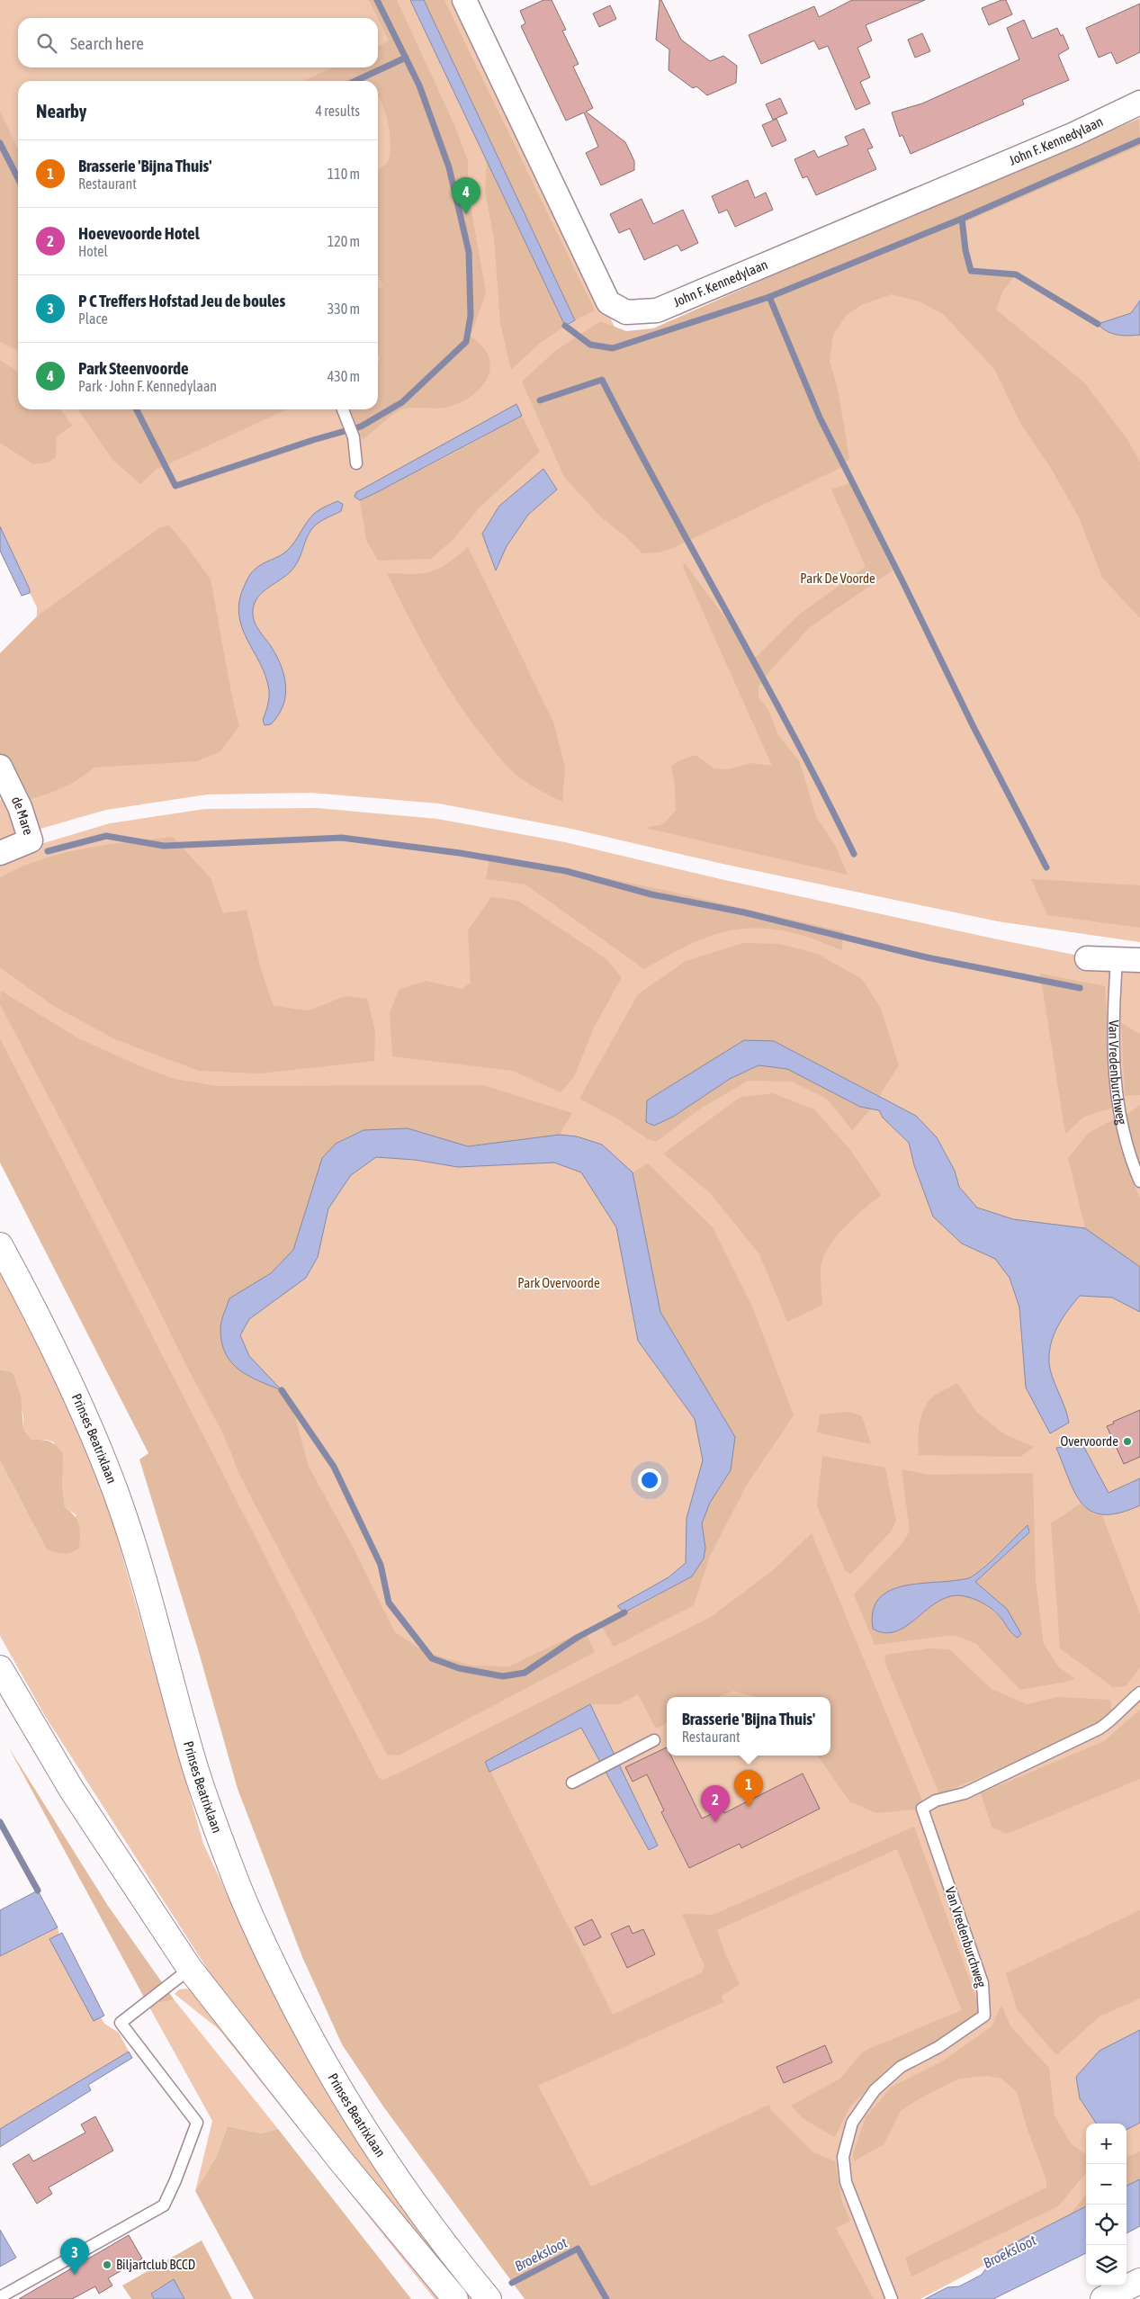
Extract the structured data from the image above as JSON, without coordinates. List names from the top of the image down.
{
  "streets": {
    "main road": ["Prinses Beatrixlaan"],
    "street": ["John F. Kennedylaan", "de Mare"],
    "lane": ["Van Vredenburchweg"]
  },
  "water": ["Broeksloot"],
  "parks": ["Park De Voorde", "Park Overvoorde"],
  "places": ["Overvoorde", "Biljartclub BCCD"],
  "page": {
    "search": "Search here",
    "heading": ["Nearby", "4 results"],
    "list": [
      {
        "mark": "1",
        "name": "Brasserie 'Bijna Thuis'",
        "note": "Restaurant",
        "value": "110 m"
      },
      {
        "mark": "2",
        "name": "Hoevevoorde Hotel",
        "note": "Hotel",
        "value": "120 m"
      },
      {
        "mark": "3",
        "name": "P C Treffers Hofstad Jeu de boules",
        "note": "Place",
        "value": "330 m"
      },
      {
        "mark": "4",
        "name": "Park Steenvoorde",
        "note": "Park · John F. Kennedylaan",
        "value": "430 m"
      }
    ],
    "pins": [
      "4",
      "1",
      "2",
      "3"
    ],
    "popup": ["Brasserie 'Bijna Thuis'", "Restaurant"],
    "map_buttons": ["+", "−"]
  }
}
